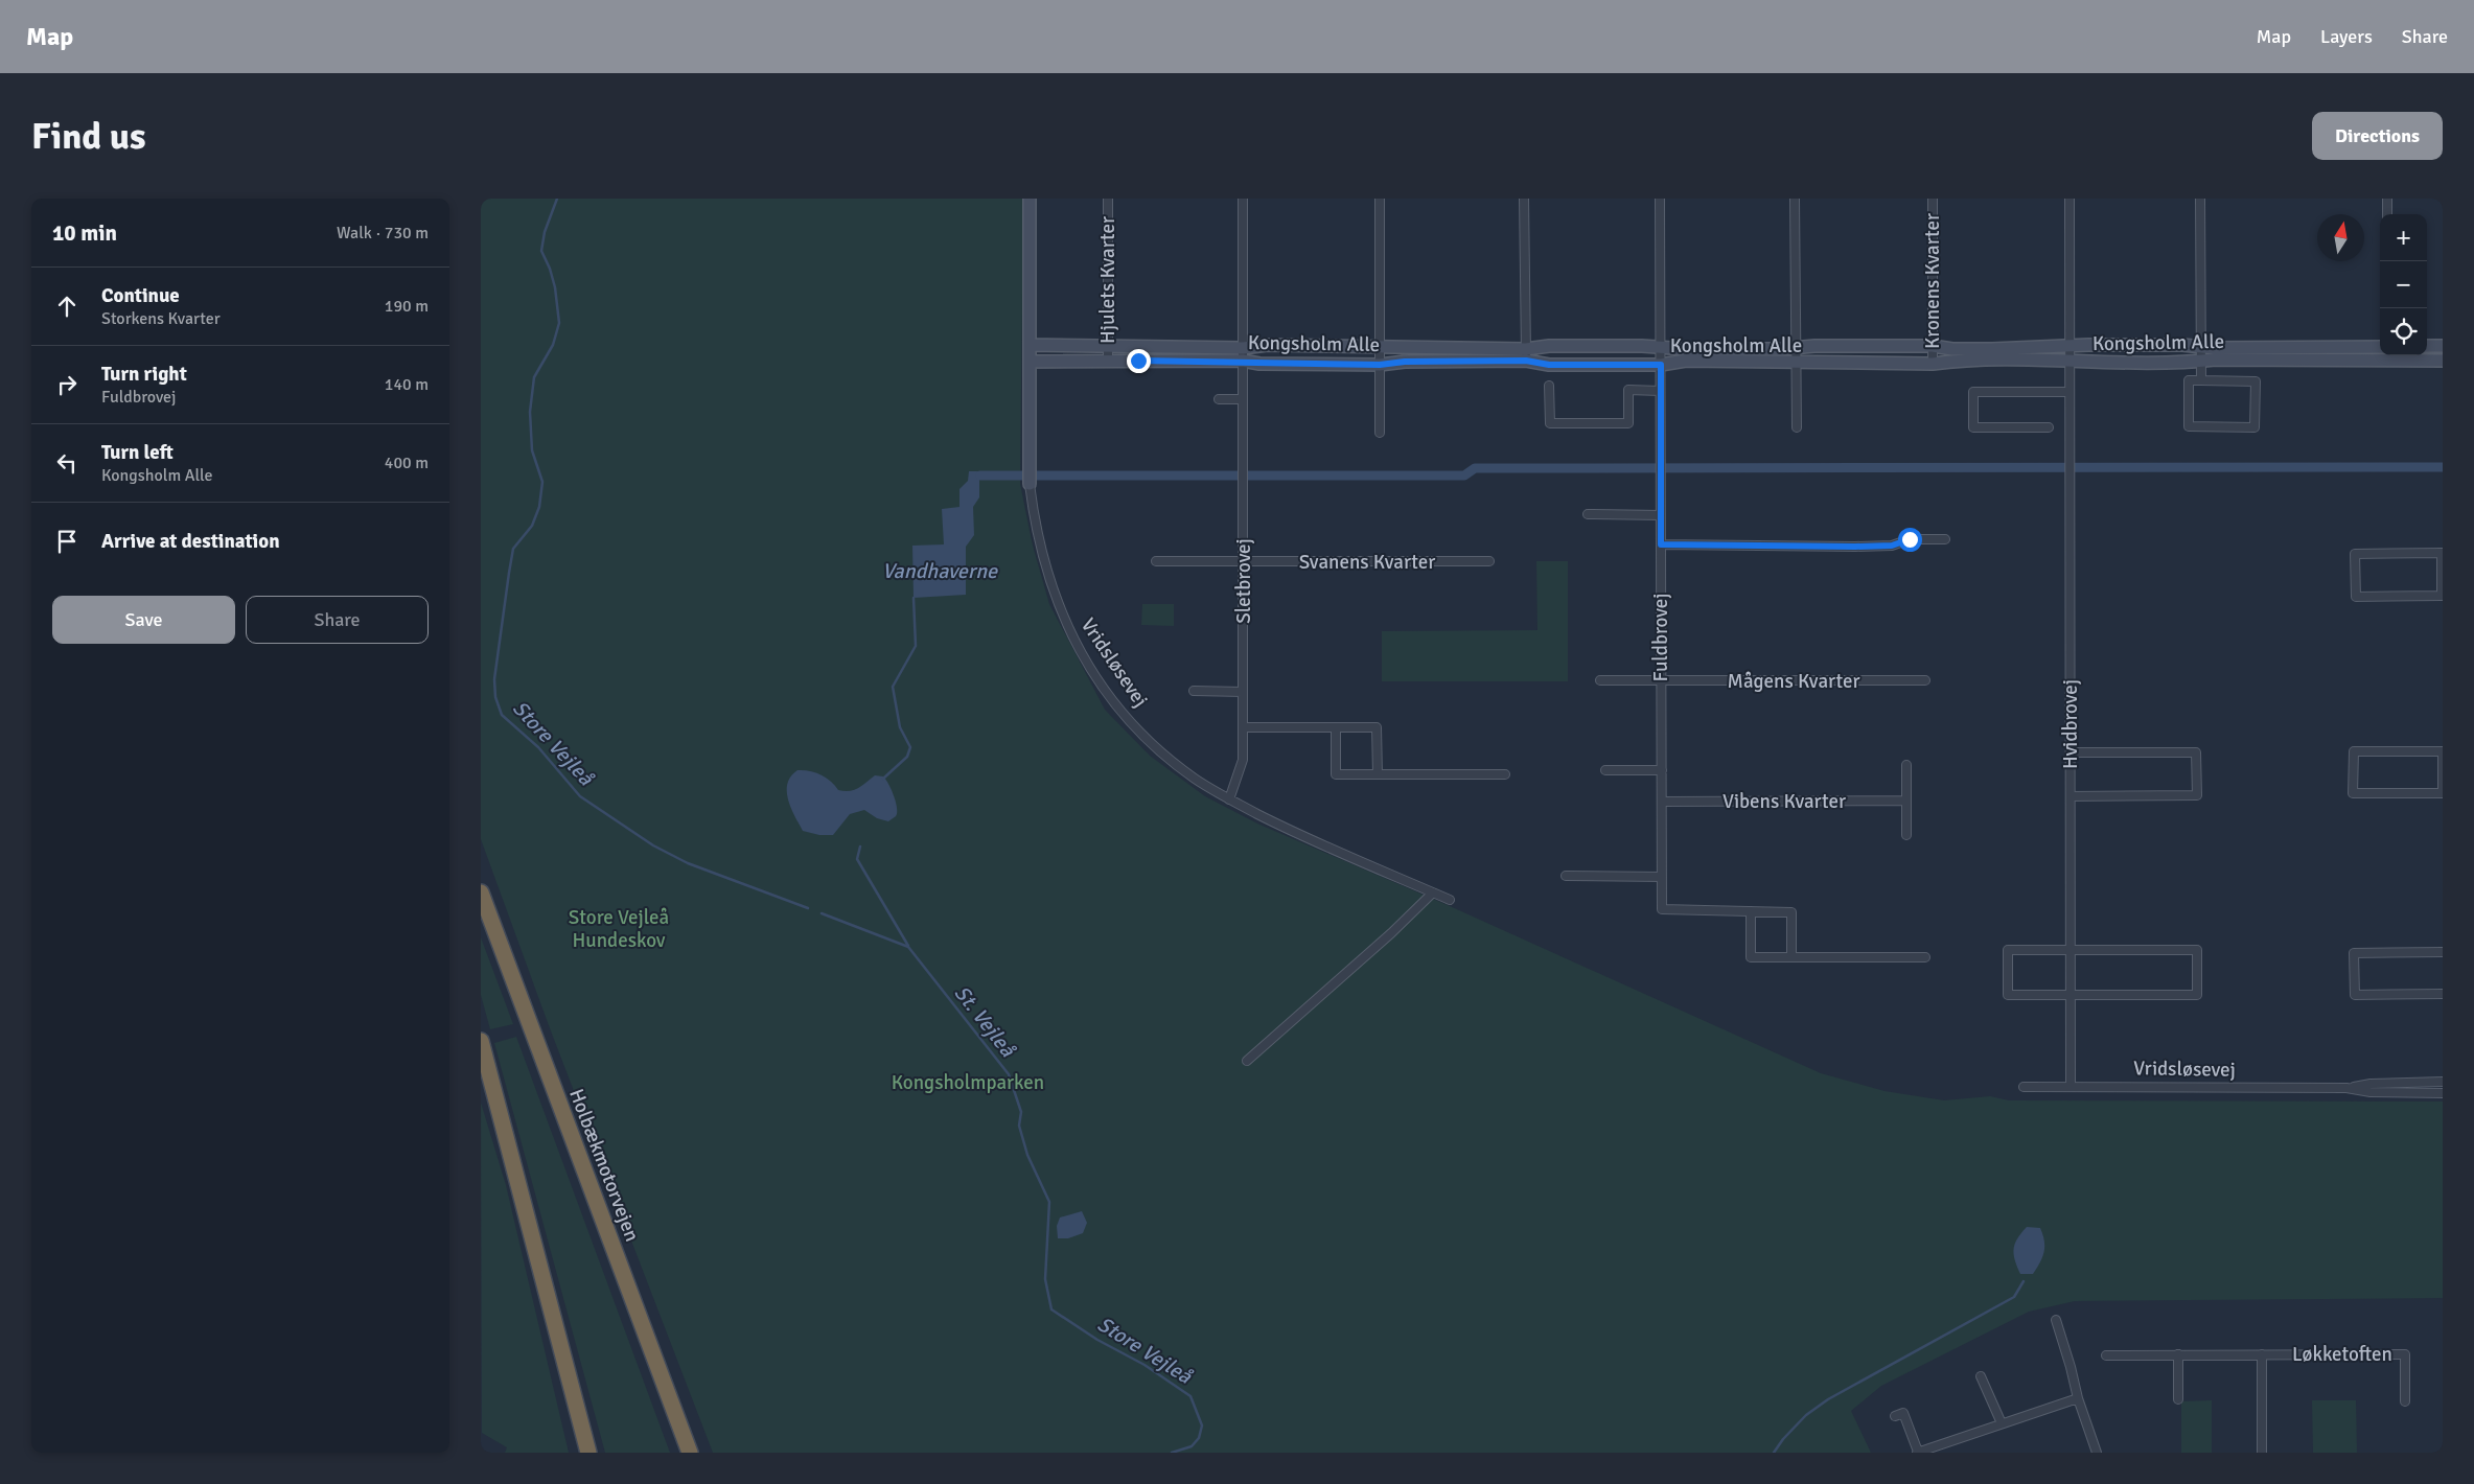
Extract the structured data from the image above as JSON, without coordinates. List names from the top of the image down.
{
  "streets": {
    "highway": ["Holbækmotorvejen"],
    "street": [
      "Hjulets Kvarter",
      "Kronens Kvarter",
      "Kongsholm Alle",
      "Svanens Kvarter",
      "Sletbrovej",
      "Fuldbrovej",
      "Vridsløsevej",
      "Mågens Kvarter",
      "Hvidbrovej",
      "Vibens Kvarter",
      "Løkketoften"
    ]
  },
  "crossings": [
    ["Hjulets Kvarter", "Kongsholm Alle"],
    ["Kronens Kvarter", "Kongsholm Alle"],
    ["Kongsholm Alle", "Sletbrovej"],
    ["Kongsholm Alle", "Fuldbrovej"],
    ["Kongsholm Alle", "Vridsløsevej"],
    ["Kongsholm Alle", "Hvidbrovej"],
    ["Svanens Kvarter", "Sletbrovej"],
    ["Sletbrovej", "Vridsløsevej"],
    ["Fuldbrovej", "Mågens Kvarter"],
    ["Fuldbrovej", "Vibens Kvarter"],
    ["Vridsløsevej", "Hvidbrovej"]
  ],
  "water": ["Vandhaverne", "Store Vejleå", "St. Vejleå"],
  "parks": ["Store Vejleå Hundeskov", "Kongsholmparken"],
  "north": "top",
  "page": {
    "header": "Map",
    "nav": ["Map", "Layers", "Share"],
    "buttons": [
      "Directions",
      ["Save", "Share"]
    ],
    "title": "Find us",
    "heading": ["10 min", "Walk · 730 m"],
    "map_buttons": ["+", "−"],
    "list": [
      ["Continue", "Storkens Kvarter", "190 m"],
      ["Turn right", "Fuldbrovej", "140 m"],
      ["Turn left", "Kongsholm Alle", "400 m"],
      "Arrive at destination"
    ]
  }
}
